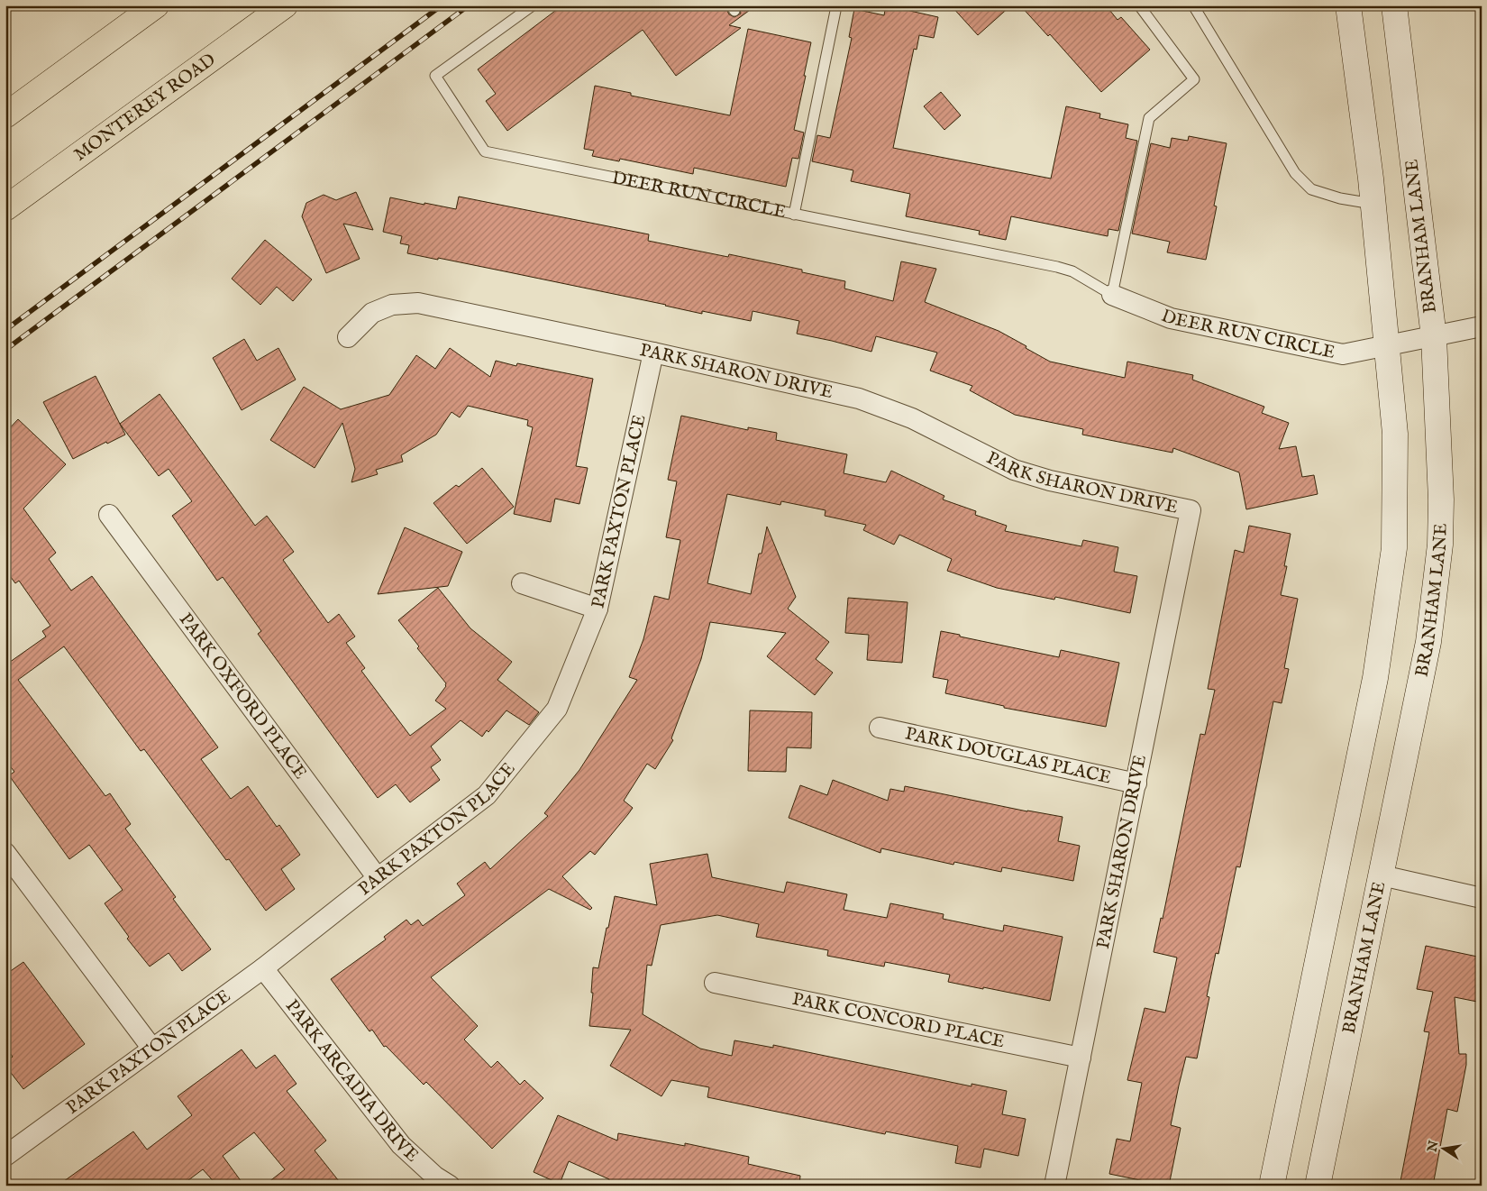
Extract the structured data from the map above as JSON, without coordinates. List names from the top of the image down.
{
  "streets": {
    "main road": ["MONTEREY ROAD", "BRANHAM LANE"],
    "street": [
      "DEER RUN CIRCLE",
      "PARK SHARON DRIVE",
      "PARK PAXTON PLACE",
      "PARK OXFORD PLACE",
      "PARK DOUGLAS PLACE",
      "PARK CONCORD PLACE",
      "PARK ARCADIA DRIVE"
    ]
  },
  "crossings": [
    ["DEER RUN CIRCLE", "BRANHAM LANE"],
    ["PARK SHARON DRIVE", "PARK PAXTON PLACE"],
    ["PARK SHARON DRIVE", "PARK DOUGLAS PLACE"],
    ["PARK SHARON DRIVE", "PARK CONCORD PLACE"],
    ["PARK PAXTON PLACE", "PARK OXFORD PLACE"],
    ["PARK PAXTON PLACE", "PARK ARCADIA DRIVE"]
  ],
  "north": "left"
}
